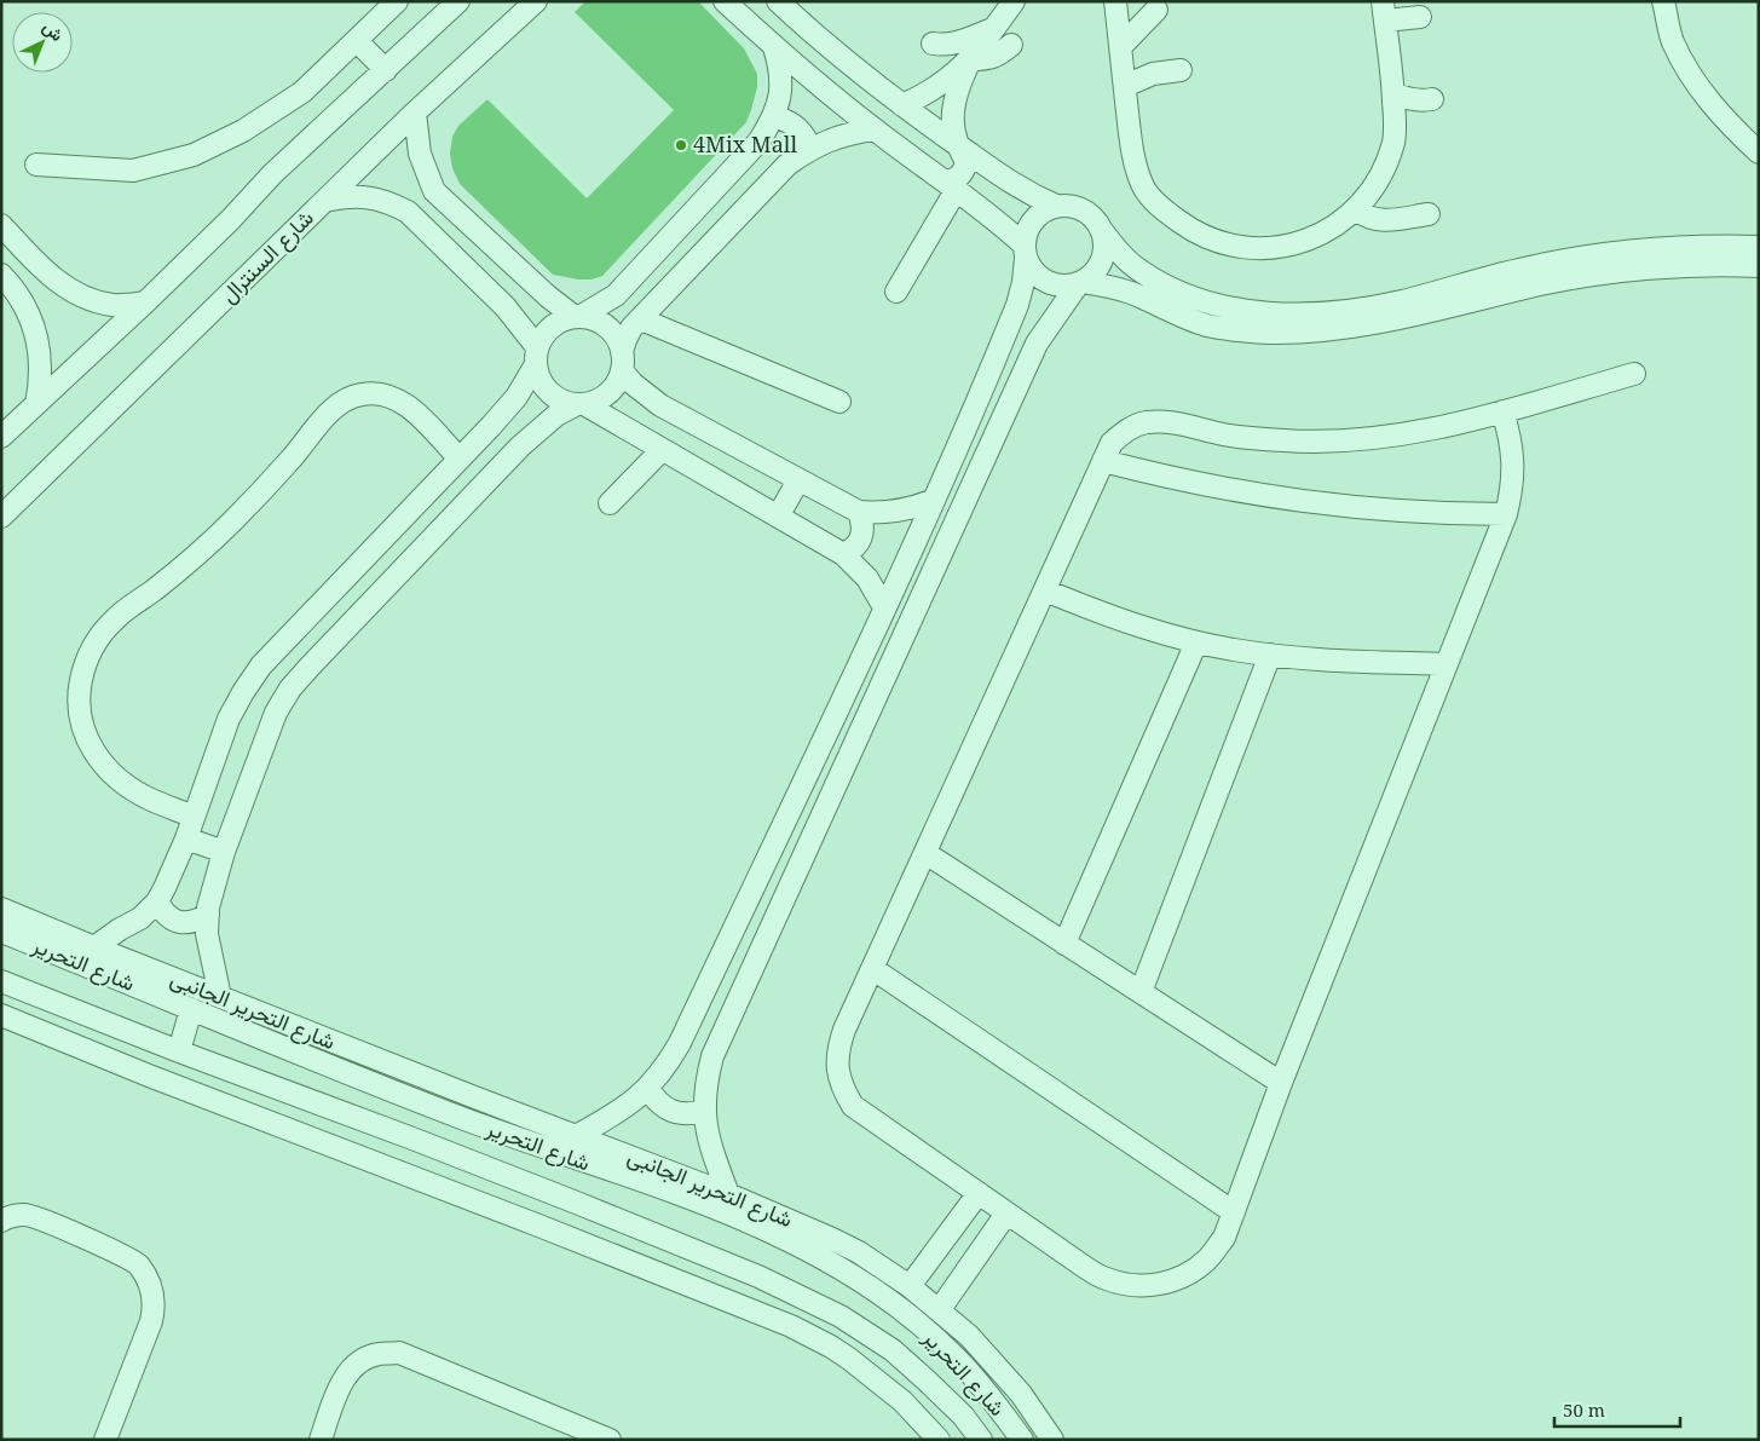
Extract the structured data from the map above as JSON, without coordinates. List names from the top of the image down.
{
  "streets": {
    "street": ["شارع السنترال", "شارع التحرير", "شارع التحرير الجانبى"]
  },
  "crossings": [
    ["شارع التحرير", "شارع التحرير الجانبى"]
  ],
  "places": ["4Mix Mall"],
  "scale_bar": "50 m",
  "north": "top right"
}
